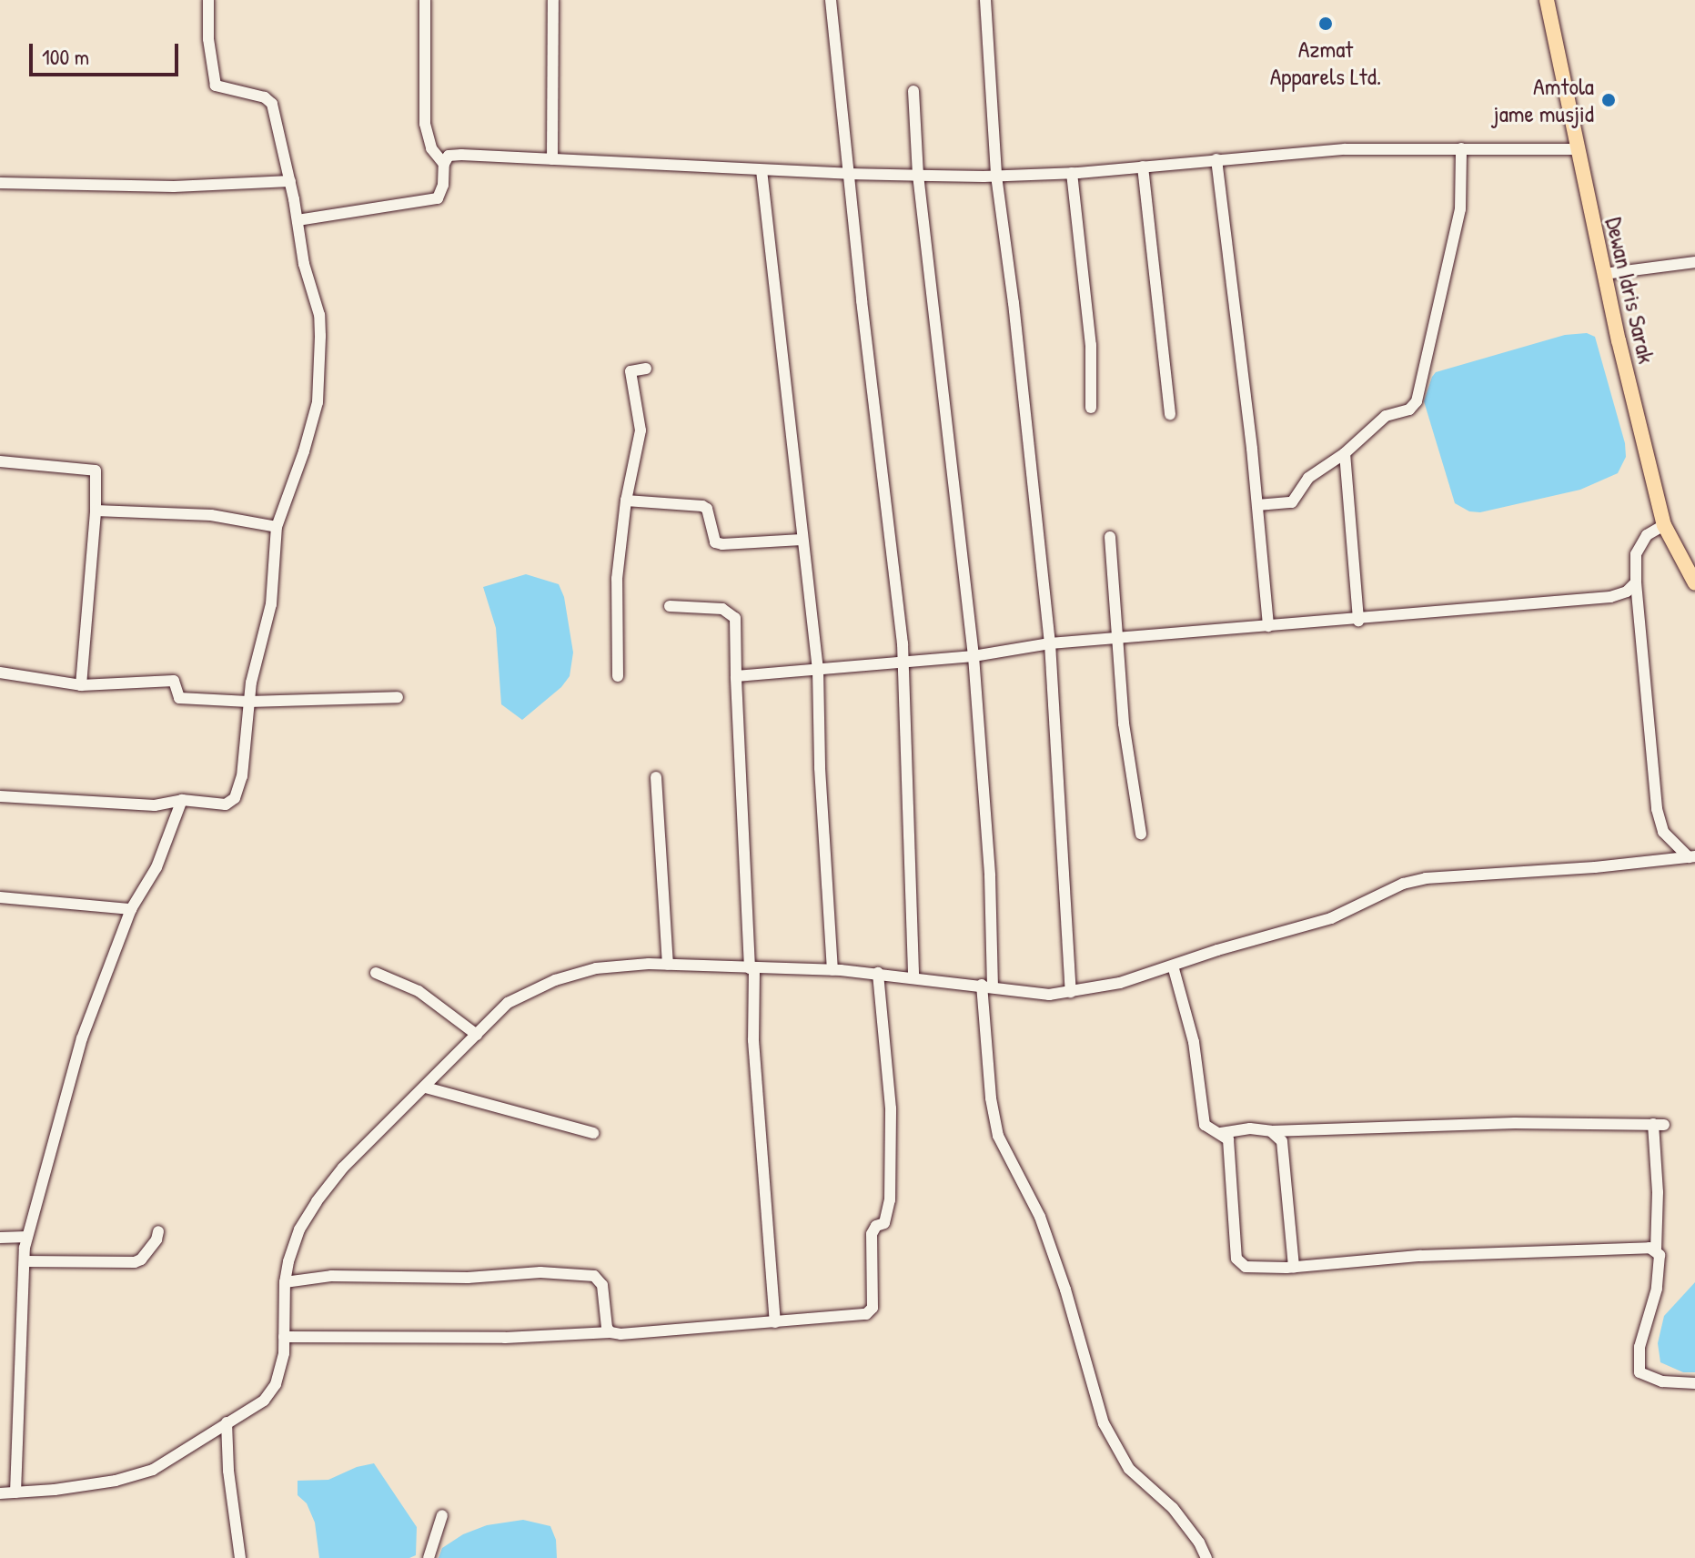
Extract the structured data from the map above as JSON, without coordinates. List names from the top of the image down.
{
  "streets": {
    "main road": ["Dewan Idris Sarak"]
  },
  "places": ["Azmat Apparels Ltd.", "Amtola jame musjid"],
  "scale_bar": "100 m"
}
